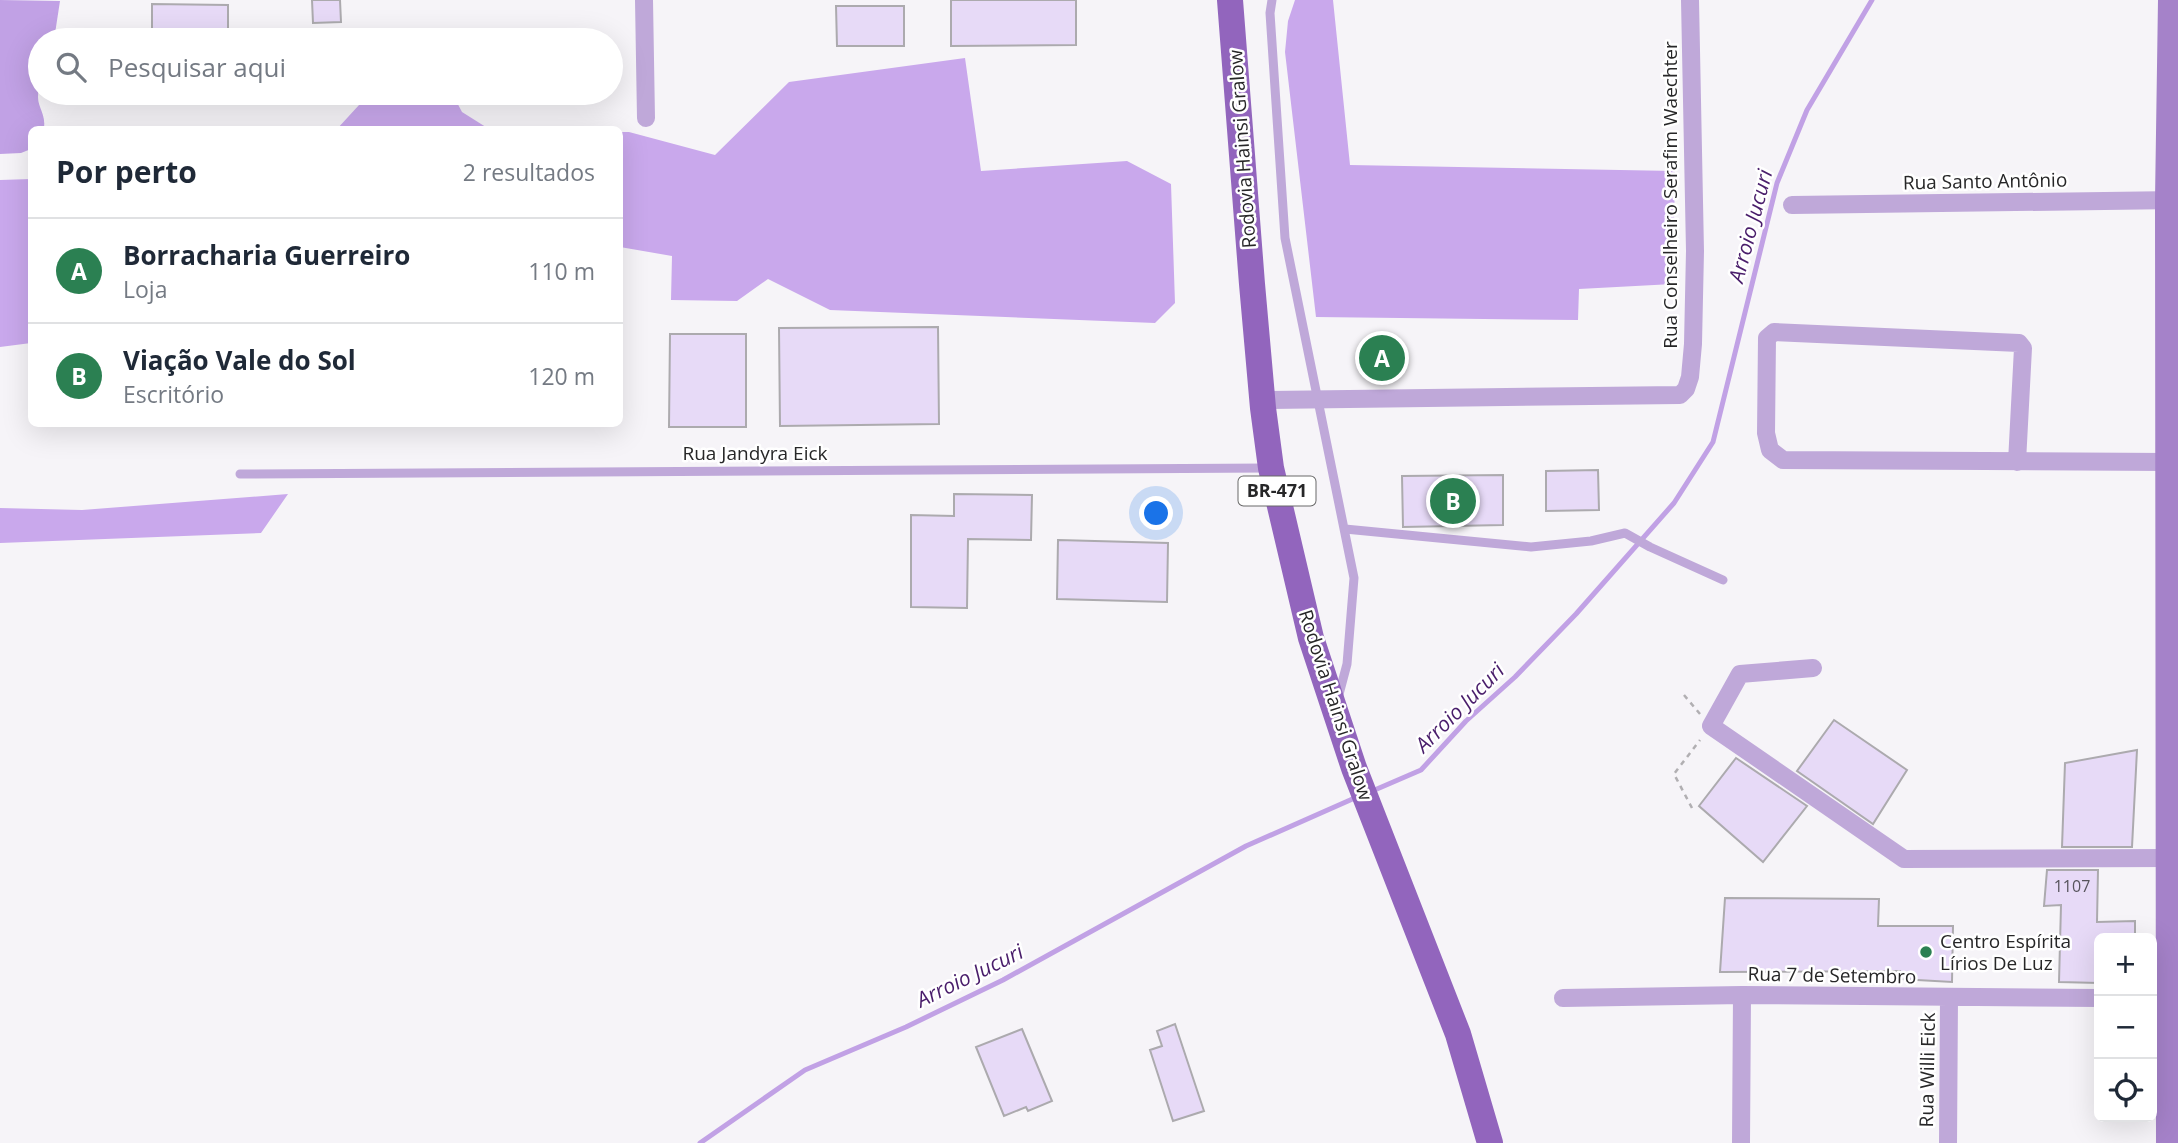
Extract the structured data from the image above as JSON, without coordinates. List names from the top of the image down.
{
  "streets": {
    "main road": ["Rodovia Hainsi Gralow", "BR-471"],
    "street": [
      "Rua Santo Antônio",
      "Rua Conselheiro Serafim Waechter",
      "Rua 7 de Setembro",
      "Rua Willi Eick"
    ],
    "lane": ["Rua Jandyra Eick"]
  },
  "crossings": [
    ["Rodovia Hainsi Gralow", "Rua Jandyra Eick"],
    ["Rua 7 de Setembro", "Rua Willi Eick"]
  ],
  "water": ["Arroio Jucuri"],
  "places": ["Centro Espírita Lírios De Luz"],
  "house_numbers": ["1107"],
  "page": {
    "search": "Pesquisar aqui",
    "heading": ["Por perto", "2 resultados"],
    "list": [
      {
        "mark": "A",
        "name": "Borracharia Guerreiro",
        "note": "Loja",
        "value": "110 m"
      },
      {
        "mark": "B",
        "name": "Viação Vale do Sol",
        "note": "Escritório",
        "value": "120 m"
      }
    ],
    "pins": ["A", "B"],
    "map_buttons": ["+", "−"]
  }
}
